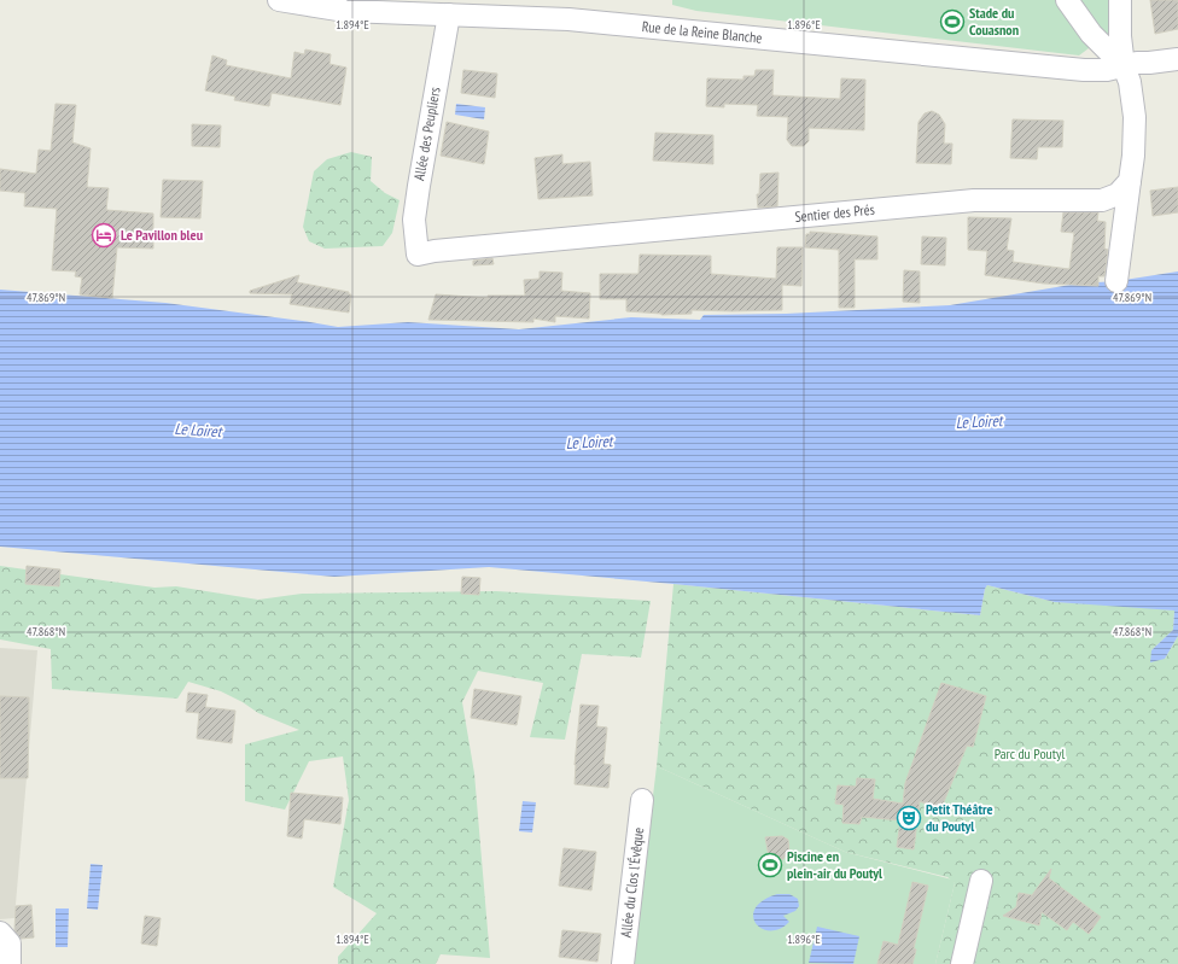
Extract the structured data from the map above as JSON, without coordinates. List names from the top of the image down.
{
  "streets": {
    "street": [
      "Rue de la Reine Blanche",
      "Allée des Peupliers",
      "Sentier des Prés",
      "Allée du Clos l'Évêque"
    ]
  },
  "crossings": [
    ["Rue de la Reine Blanche", "Allée des Peupliers"],
    ["Allée des Peupliers", "Sentier des Prés"]
  ],
  "water": ["Le Loiret"],
  "parks": ["Parc du Poutyl"],
  "places": {
    "sports": ["Stade du Couasnon", "Piscine en plein-air du Poutyl"],
    "hotel": ["Le Pavillon bleu"],
    "theatre": ["Petit Théâtre du Poutyl"]
  },
  "coordinates": [
    "1.894°E",
    "1.896°E",
    "47.869°N",
    "47.868°N"
  ]
}
